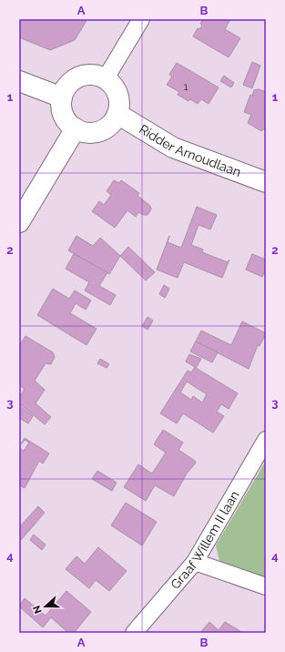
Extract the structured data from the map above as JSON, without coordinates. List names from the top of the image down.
{
  "streets": {
    "street": ["Ridder Arnoudlaan", "Graaf Willem II laan"]
  },
  "house_numbers": ["1"],
  "north": "left",
  "grid": {
    "columns": ["A", "B"],
    "rows": [
      "1",
      "2",
      "3",
      "4"
    ]
  }
}
